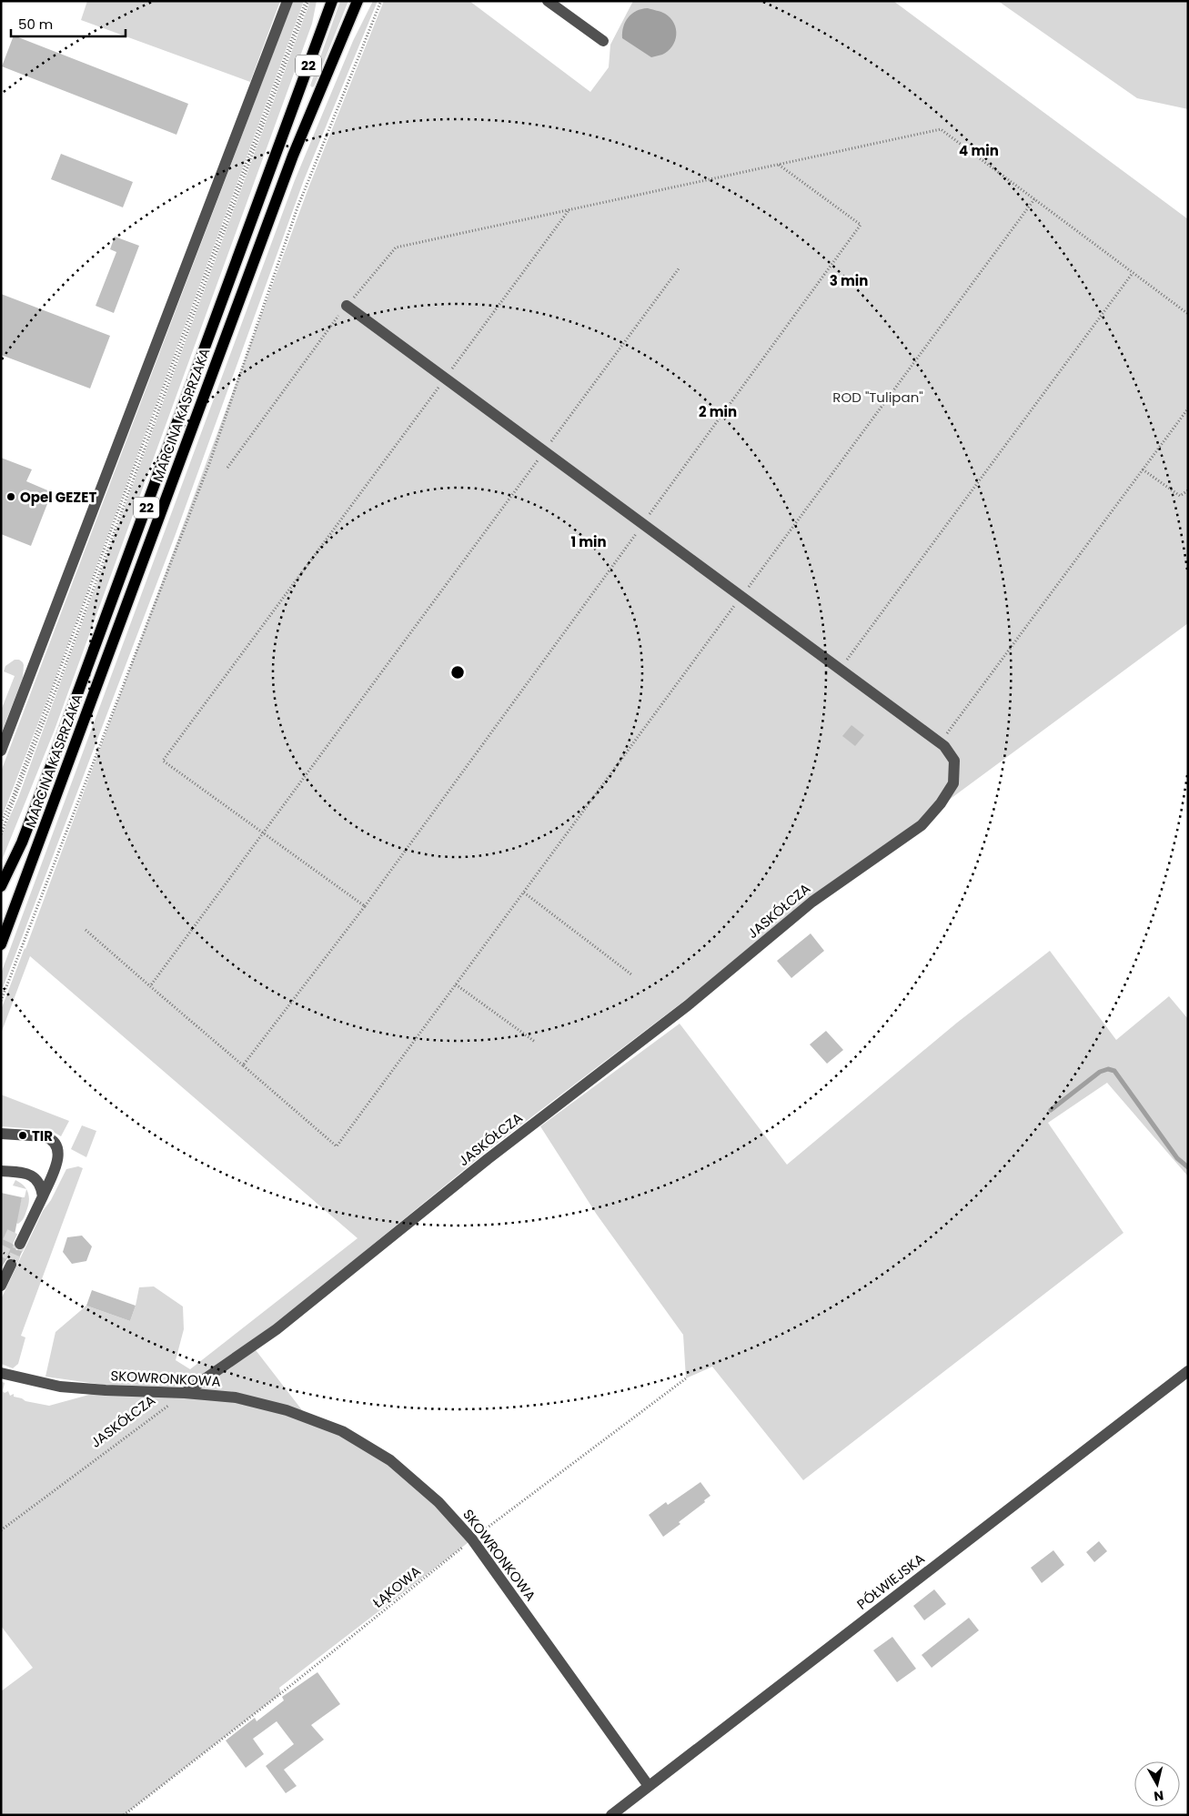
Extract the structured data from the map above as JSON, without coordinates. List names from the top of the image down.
{
  "streets": {
    "main road": ["22", "MARCINA KASPRZAKA"],
    "street": ["JASKÓŁCZA", "SKOWRONKOWA", "PÓŁWIEJSKA"],
    "path": ["ŁĄKOWA"]
  },
  "crossings": [
    ["JASKÓŁCZA", "SKOWRONKOWA"],
    ["SKOWRONKOWA", "PÓŁWIEJSKA"],
    ["SKOWRONKOWA", "ŁĄKOWA"]
  ],
  "parks": ["ROD \"Tulipan\""],
  "places": ["Opel GEZET", "TIR"],
  "scale_bar": "50 m",
  "north": "bottom",
  "rings": [
    "4 min",
    "3 min",
    "2 min",
    "1 min"
  ]
}
